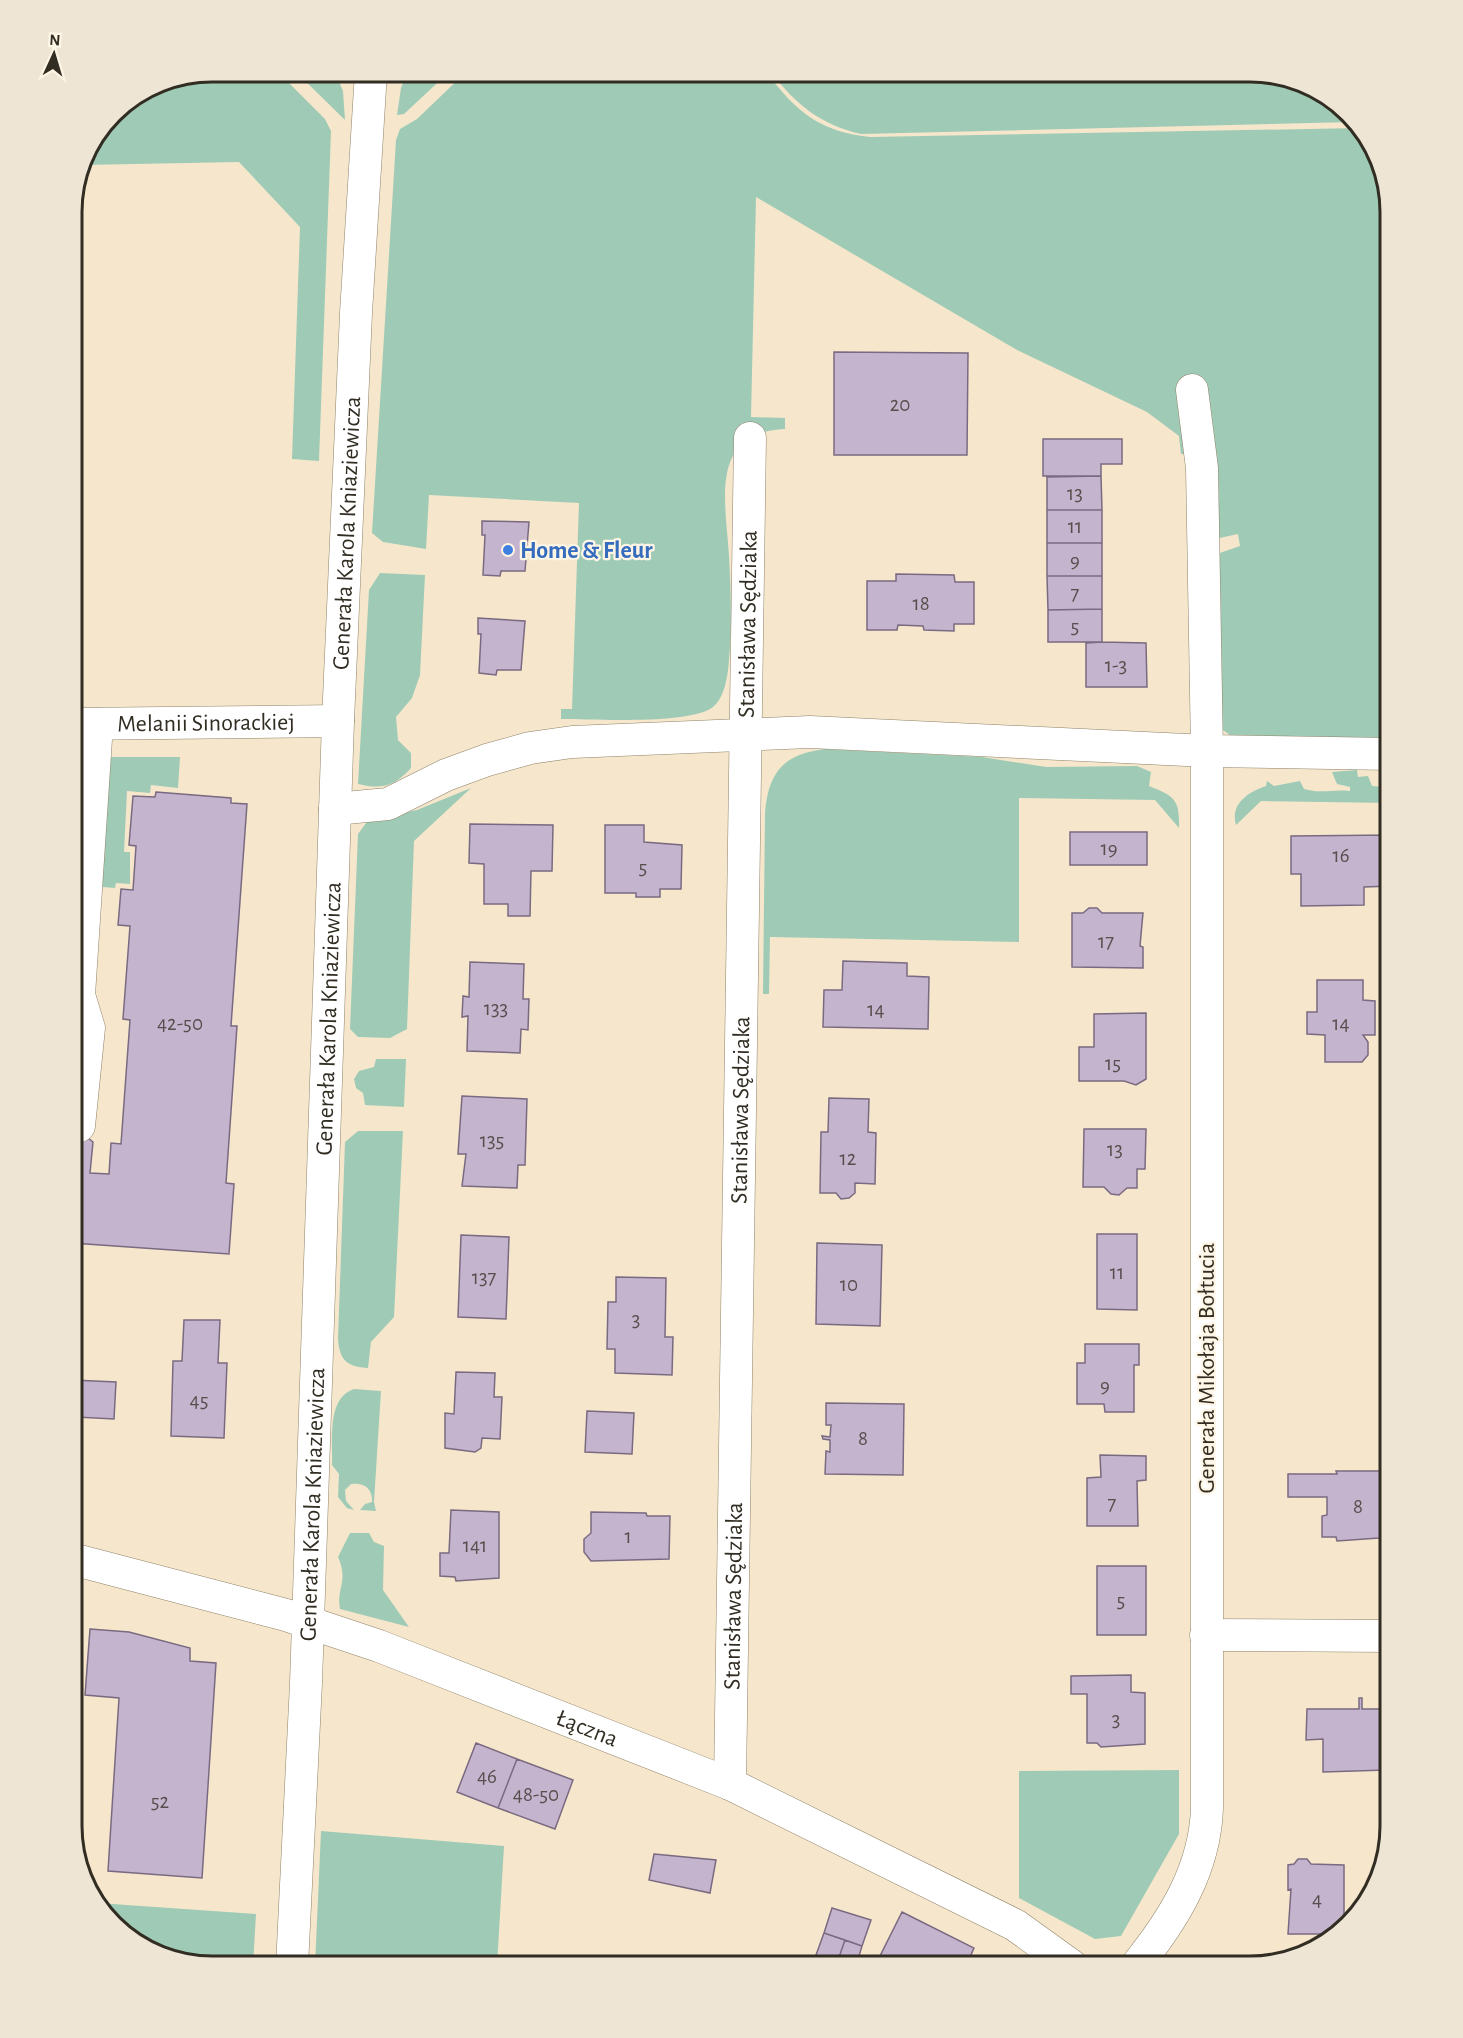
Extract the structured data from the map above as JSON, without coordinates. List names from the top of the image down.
{
  "streets": {
    "street": [
      "Generała Karola Kniaziewicza",
      "Stanisława Sędziaka",
      "Melanii Sinorackiej",
      "Generała Mikołaja Bołtucia",
      "Łączna"
    ]
  },
  "crossings": [
    ["Generała Karola Kniaziewicza", "Melanii Sinorackiej"],
    ["Generała Karola Kniaziewicza", "Łączna"],
    ["Stanisława Sędziaka", "Łączna"]
  ],
  "places": ["Home & Fleur"],
  "house_numbers": [
    "20",
    "13",
    "11",
    "9",
    "7",
    "18",
    "5",
    "1-3",
    "19",
    "16",
    "5",
    "17",
    "133",
    "14",
    "42-50",
    "14",
    "15",
    "135",
    "13",
    "12",
    "11",
    "137",
    "10",
    "3",
    "9",
    "45",
    "8",
    "7",
    "8",
    "1",
    "141",
    "5",
    "3",
    "46",
    "48-50",
    "52",
    "4"
  ],
  "north": "top"
}
